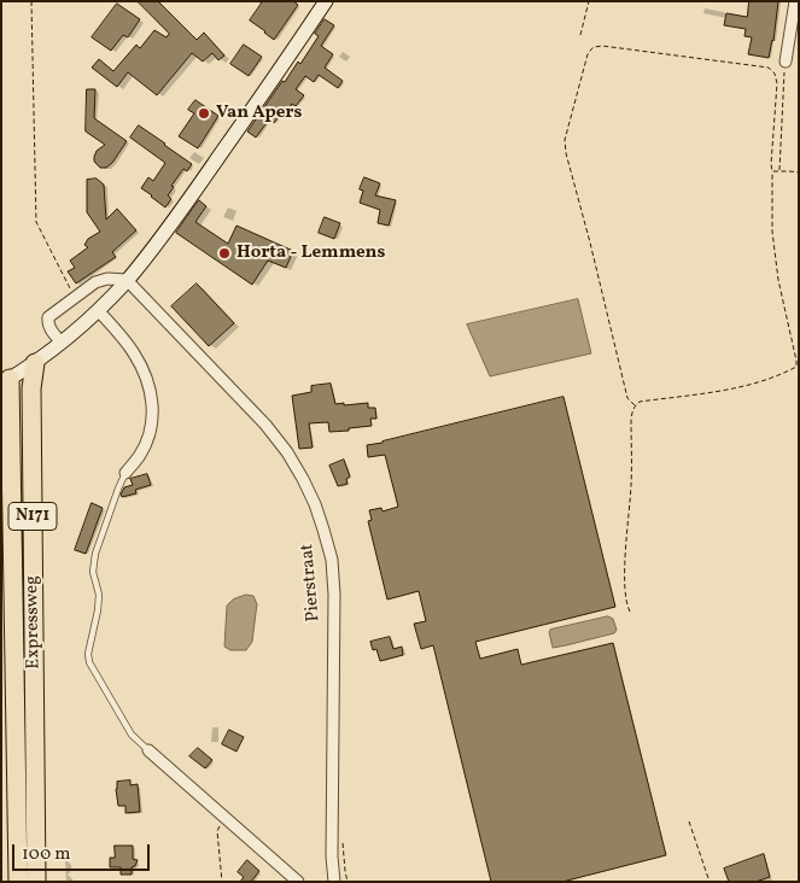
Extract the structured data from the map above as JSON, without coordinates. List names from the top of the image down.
{
  "streets": {
    "highway": ["N171", "Expressweg"],
    "street": ["Pierstraat"]
  },
  "places": ["Van Apers", "Horta - Lemmens"],
  "scale_bar": "100 m"
}
